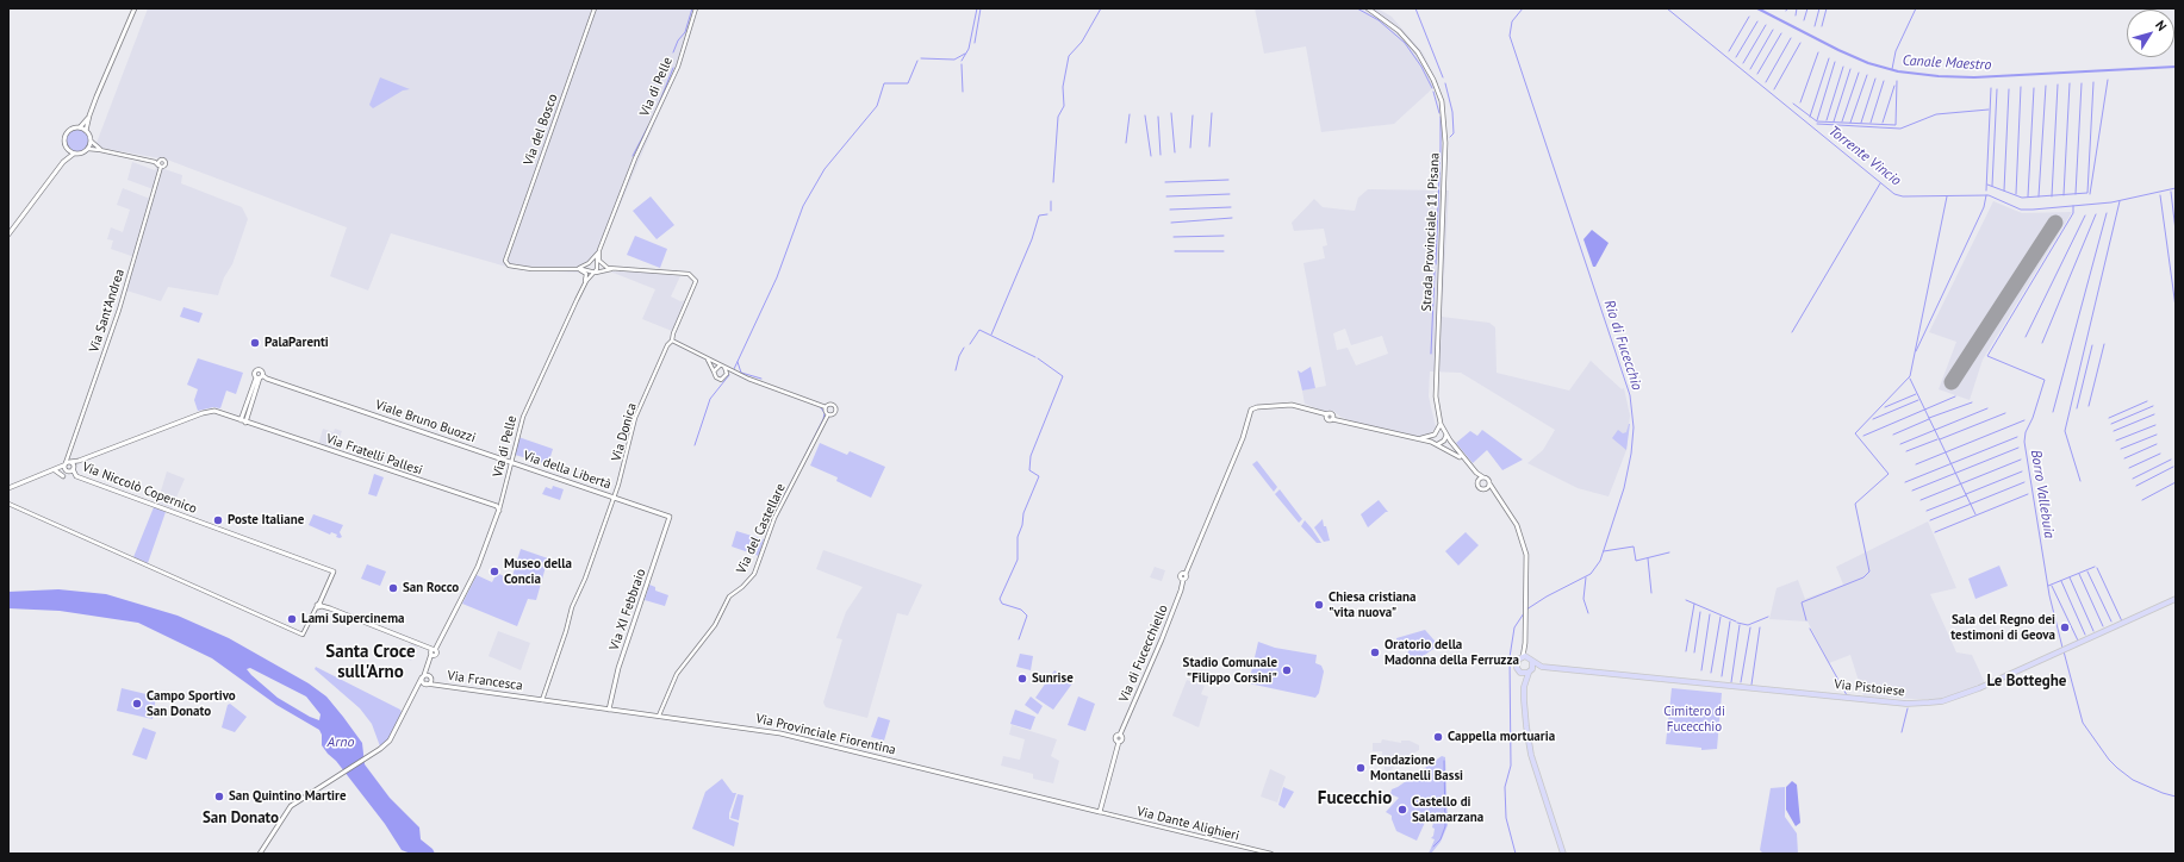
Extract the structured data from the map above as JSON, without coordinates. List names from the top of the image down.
{
  "streets": {
    "main road": [
      "Via di Pelle",
      "Strada Provinciale 11 Pisana",
      "Viale Bruno Buozzi",
      "Via Fratelli Pallesi",
      "Via della Libertà",
      "Via Niccolò Copernico",
      "Via XI Febbraio",
      "Via di Fucecchiello",
      "Via Francesca",
      "Via Pistoiese",
      "Via Provinciale Fiorentina"
    ],
    "street": [
      "Via del Bosco",
      "Via Sant'Andrea",
      "Via Donica",
      "Via del Castellare",
      "Via Dante Alighieri"
    ]
  },
  "crossings": [
    ["Via di Pelle", "Via del Bosco"],
    ["Via di Pelle", "Viale Bruno Buozzi"],
    ["Via di Pelle", "Via Fratelli Pallesi"],
    ["Via di Pelle", "Via della Libertà"],
    ["Strada Provinciale 11 Pisana", "Via Pistoiese"],
    ["Via Sant'Andrea", "Via Fratelli Pallesi"],
    ["Via Sant'Andrea", "Via Niccolò Copernico"],
    ["Viale Bruno Buozzi", "Via Fratelli Pallesi"],
    ["Viale Bruno Buozzi", "Via della Libertà"],
    ["Via Donica", "Via della Libertà"],
    ["Via Donica", "Via Francesca"],
    ["Via Donica", "Via Provinciale Fiorentina"],
    ["Via Fratelli Pallesi", "Via Niccolò Copernico"],
    ["Via della Libertà", "Via XI Febbraio"],
    ["Via del Castellare", "Via Provinciale Fiorentina"],
    ["Via XI Febbraio", "Via Provinciale Fiorentina"],
    ["Via di Fucecchiello", "Via Provinciale Fiorentina"],
    ["Via di Fucecchiello", "Via Dante Alighieri"],
    ["Via Francesca", "Via Provinciale Fiorentina"],
    ["Via Provinciale Fiorentina", "Via Dante Alighieri"]
  ],
  "districts": [
    "Santa Croce sull'Arno",
    "Le Botteghe",
    "Fucecchio",
    "San Donato"
  ],
  "water": [
    "Canale Maestro",
    "Torrente Vincio",
    "Rio di Fucecchio",
    "Borro Vallebuia",
    "Arno"
  ],
  "parks": ["Cimitero di Fucecchio"],
  "places": [
    "PalaParenti",
    "Poste Italiane",
    "Museo della Concia",
    "San Rocco",
    "Chiesa cristiana \"vita nuova\"",
    "Lami Supercinema",
    "Sala del Regno dei testimoni di Geova",
    "Oratorio della Madonna della Ferruzza",
    "Stadio Comunale \"Filippo Corsini\"",
    "Sunrise",
    "Campo Sportivo San Donato",
    "Cappella mortuaria",
    "Fondazione Montanelli Bassi",
    "San Quintino Martire",
    "Castello di Salamarzana"
  ],
  "north": "top right"
}
